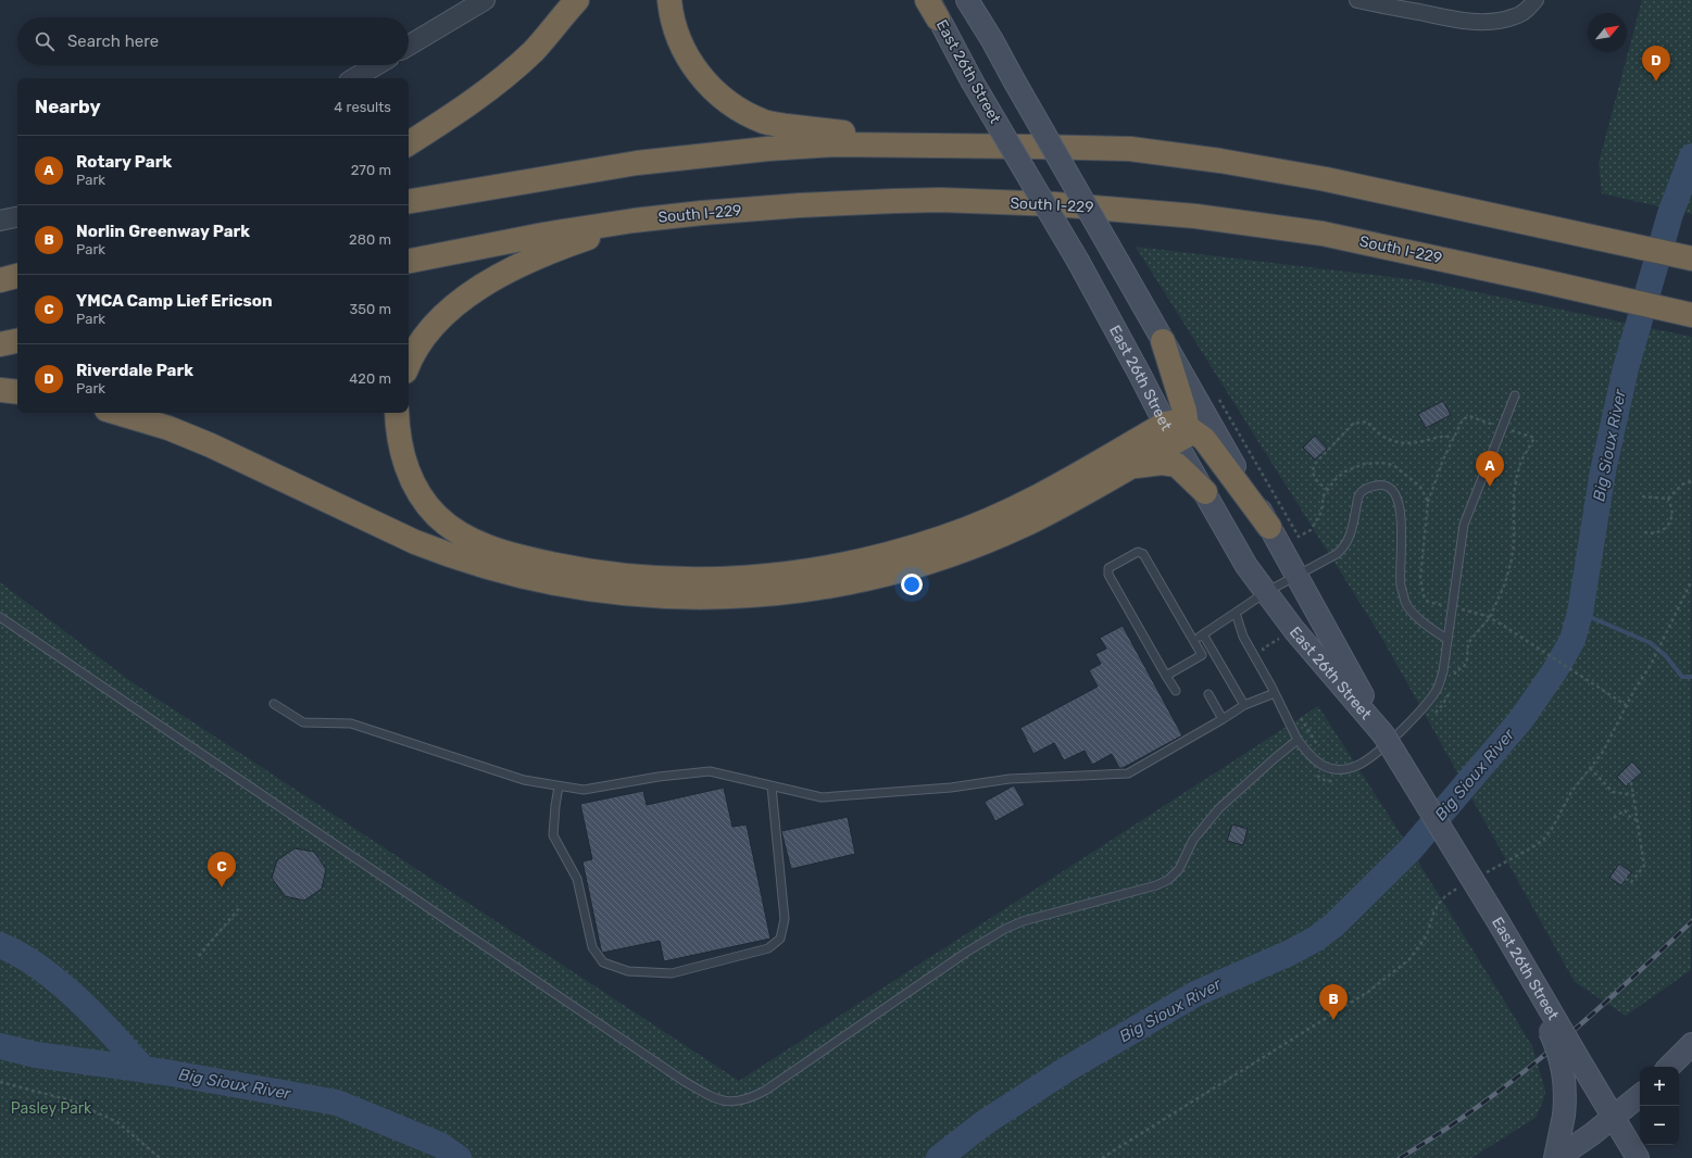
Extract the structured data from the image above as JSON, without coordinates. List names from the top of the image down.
{
  "streets": {
    "highway": ["South I-229"],
    "main road": ["East 26th Street"]
  },
  "water": ["Big Sioux River"],
  "parks": ["Pasley Park"],
  "north": "top right",
  "page": {
    "search": "Search here",
    "pins": [
      "D",
      "A",
      "C",
      "B"
    ],
    "heading": ["Nearby", "4 results"],
    "list": [
      {
        "mark": "A",
        "name": "Rotary Park",
        "note": "Park",
        "value": "270 m"
      },
      {
        "mark": "B",
        "name": "Norlin Greenway Park",
        "note": "Park",
        "value": "280 m"
      },
      {
        "mark": "C",
        "name": "YMCA Camp Lief Ericson",
        "note": "Park",
        "value": "350 m"
      },
      {
        "mark": "D",
        "name": "Riverdale Park",
        "note": "Park",
        "value": "420 m"
      }
    ],
    "map_buttons": ["+", "−"]
  }
}
